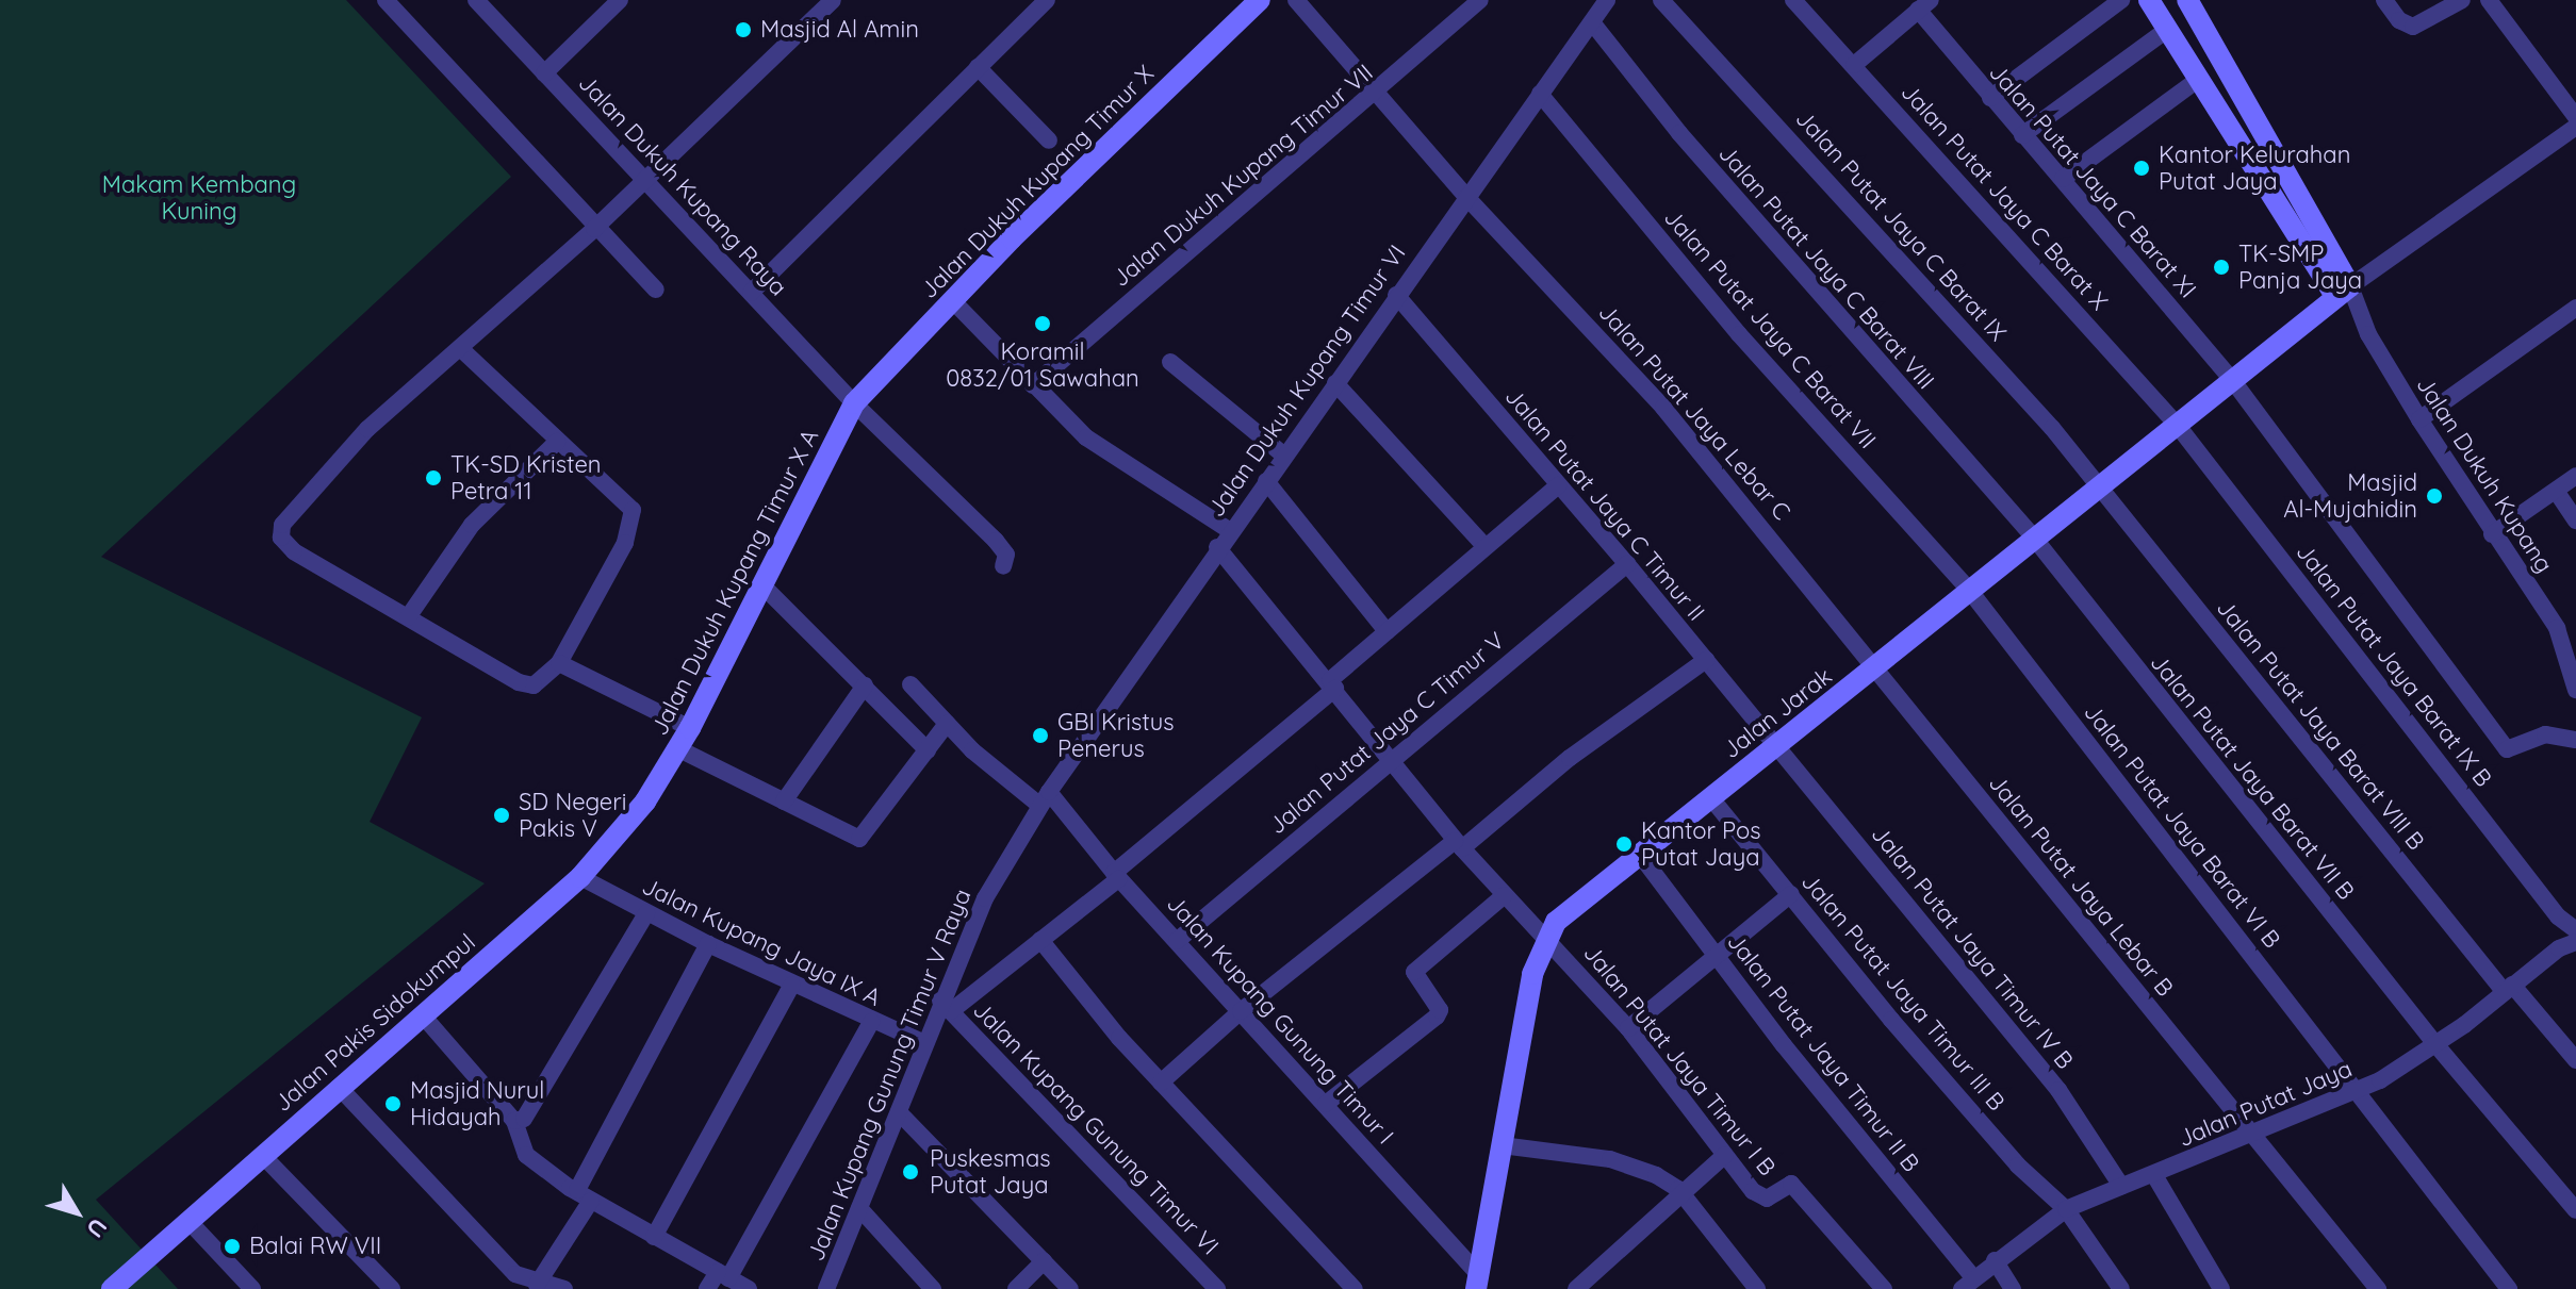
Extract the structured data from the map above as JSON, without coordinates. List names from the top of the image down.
{
  "streets": {
    "street": [
      "Jalan Dukuh Kupang Timur VII",
      "Jalan Putat Jaya C Barat XI",
      "Jalan Dukuh Kupang Timur X",
      "Jalan Dukuh Kupang Raya",
      "Jalan Putat Jaya C Barat X",
      "Jalan Putat Jaya C Barat IX",
      "Jalan Putat Jaya C Barat VIII",
      "Jalan Putat Jaya C Barat VII",
      "Jalan Dukuh Kupang Timur VI",
      "Jalan Putat Jaya Lebar C",
      "Jalan Dukuh Kupang",
      "Jalan Putat Jaya C Timur II",
      "Jalan Dukuh Kupang Timur X A",
      "Jalan Putat Jaya Barat IX B",
      "Jalan Jarak",
      "Jalan Putat Jaya Barat VIII B",
      "Jalan Putat Jaya C Timur V",
      "Jalan Putat Jaya Barat VII B",
      "Jalan Putat Jaya Barat VI B",
      "Jalan Putat Jaya Lebar B",
      "Jalan Kupang Jaya IX A",
      "Jalan Putat Jaya Timur IV B",
      "Jalan Putat Jaya Timur III B",
      "Jalan Kupang Gunung Timur I",
      "Jalan Pakis Sidokumpul",
      "Jalan Putat Jaya Timur II B",
      "Jalan Putat Jaya Timur I B",
      "Jalan Kupang Gunung Timur V Raya",
      "Jalan Putat Jaya",
      "Jalan Kupang Gunung Timur VI"
    ]
  },
  "crossings": [
    ["Jalan Dukuh Kupang Timur VII", "Jalan Putat Jaya Lebar C"],
    ["Jalan Putat Jaya C Barat XI", "Jalan Jarak"],
    ["Jalan Dukuh Kupang Timur X", "Jalan Dukuh Kupang Raya"],
    ["Jalan Dukuh Kupang Timur X", "Jalan Dukuh Kupang Timur X A"],
    ["Jalan Dukuh Kupang Raya", "Jalan Dukuh Kupang Timur X A"],
    ["Jalan Putat Jaya C Barat X", "Jalan Putat Jaya Barat IX B"],
    ["Jalan Putat Jaya C Barat X", "Jalan Jarak"],
    ["Jalan Putat Jaya C Barat IX", "Jalan Jarak"],
    ["Jalan Putat Jaya C Barat IX", "Jalan Putat Jaya Barat VIII B"],
    ["Jalan Putat Jaya C Barat VIII", "Jalan Dukuh Kupang Timur VI"],
    ["Jalan Putat Jaya C Barat VIII", "Jalan Jarak"],
    ["Jalan Putat Jaya C Barat VIII", "Jalan Putat Jaya Barat VII B"],
    ["Jalan Putat Jaya C Barat VII", "Jalan Dukuh Kupang Timur VI"],
    ["Jalan Putat Jaya C Barat VII", "Jalan Jarak"],
    ["Jalan Putat Jaya C Barat VII", "Jalan Putat Jaya Barat VI B"],
    ["Jalan Dukuh Kupang Timur VI", "Jalan Putat Jaya Lebar C"],
    ["Jalan Dukuh Kupang Timur VI", "Jalan Putat Jaya C Timur II"],
    ["Jalan Dukuh Kupang Timur VI", "Jalan Kupang Gunung Timur I"],
    ["Jalan Dukuh Kupang Timur VI", "Jalan Putat Jaya Timur I B"],
    ["Jalan Dukuh Kupang Timur VI", "Jalan Kupang Gunung Timur V Raya"],
    ["Jalan Putat Jaya Lebar C", "Jalan Jarak"],
    ["Jalan Putat Jaya Lebar C", "Jalan Putat Jaya Lebar B"],
    ["Jalan Dukuh Kupang", "Jalan Jarak"],
    ["Jalan Putat Jaya C Timur II", "Jalan Jarak"],
    ["Jalan Putat Jaya C Timur II", "Jalan Putat Jaya C Timur V"],
    ["Jalan Putat Jaya C Timur II", "Jalan Putat Jaya Timur IV B"],
    ["Jalan Dukuh Kupang Timur X A", "Jalan Pakis Sidokumpul"],
    ["Jalan Putat Jaya Barat IX B", "Jalan Jarak"],
    ["Jalan Jarak", "Jalan Putat Jaya Barat VIII B"],
    ["Jalan Jarak", "Jalan Putat Jaya Barat VII B"],
    ["Jalan Jarak", "Jalan Putat Jaya Barat VI B"],
    ["Jalan Jarak", "Jalan Putat Jaya Lebar B"],
    ["Jalan Jarak", "Jalan Putat Jaya Timur IV B"],
    ["Jalan Jarak", "Jalan Putat Jaya Timur III B"],
    ["Jalan Jarak", "Jalan Kupang Gunung Timur I"],
    ["Jalan Jarak", "Jalan Putat Jaya Timur II B"],
    ["Jalan Jarak", "Jalan Putat Jaya Timur I B"],
    ["Jalan Putat Jaya Barat VIII B", "Jalan Putat Jaya"],
    ["Jalan Putat Jaya C Timur V", "Jalan Kupang Gunung Timur I"],
    ["Jalan Putat Jaya C Timur V", "Jalan Putat Jaya Timur I B"],
    ["Jalan Putat Jaya Barat VII B", "Jalan Putat Jaya"],
    ["Jalan Putat Jaya Barat VI B", "Jalan Putat Jaya"],
    ["Jalan Putat Jaya Lebar B", "Jalan Putat Jaya"],
    ["Jalan Kupang Jaya IX A", "Jalan Pakis Sidokumpul"],
    ["Jalan Kupang Jaya IX A", "Jalan Kupang Gunung Timur V Raya"],
    ["Jalan Putat Jaya Timur IV B", "Jalan Putat Jaya"],
    ["Jalan Putat Jaya Timur III B", "Jalan Putat Jaya"],
    ["Jalan Kupang Gunung Timur I", "Jalan Kupang Gunung Timur V Raya"],
    ["Jalan Putat Jaya Timur II B", "Jalan Putat Jaya"],
    ["Jalan Kupang Gunung Timur V Raya", "Jalan Kupang Gunung Timur VI"]
  ],
  "parks": ["Makam Kembang Kuning"],
  "places": [
    "Masjid Al Amin",
    "Kantor Kelurahan Putat Jaya",
    "TK-SMP Panja Jaya",
    "Koramil 0832/01 Sawahan",
    "TK-SD Kristen Petra 11",
    "Masjid Al-Mujahidin",
    "GBI Kristus Penerus",
    "SD Negeri Pakis V",
    "Kantor Pos Putat Jaya",
    "Masjid Nurul Hidayah",
    "Puskesmas Putat Jaya",
    "Balai RW VII"
  ],
  "north": "bottom right"
}
